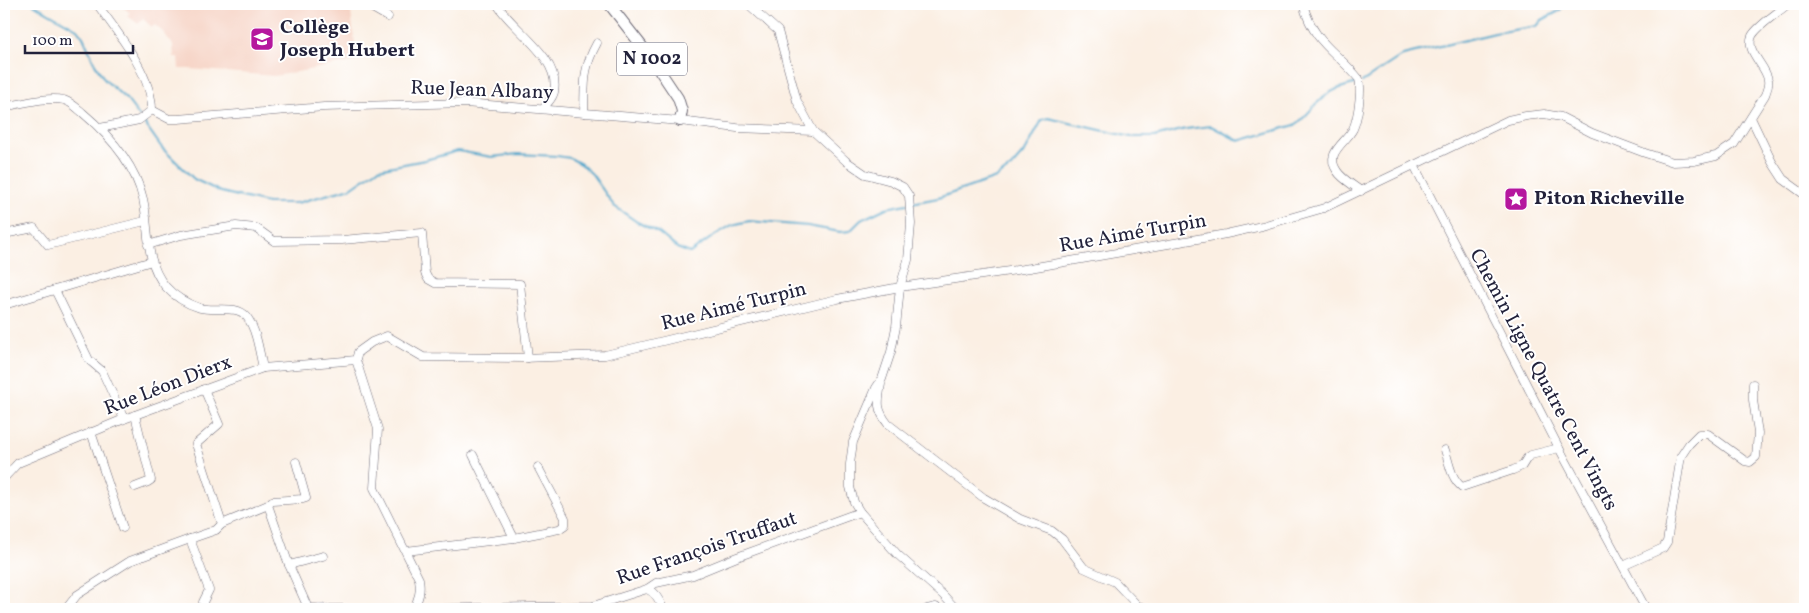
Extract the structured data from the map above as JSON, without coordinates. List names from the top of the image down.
{
  "streets": {
    "main road": ["N 1002"],
    "street": [
      "Rue Jean Albany",
      "Rue Aimé Turpin",
      "Chemin Ligne Quatre Cent Vingts",
      "Rue Léon Dierx",
      "Rue François Truffaut"
    ]
  },
  "crossings": [
    ["N 1002", "Rue Jean Albany"],
    ["Rue Aimé Turpin", "Chemin Ligne Quatre Cent Vingts"],
    ["Rue Aimé Turpin", "Rue Léon Dierx"]
  ],
  "places": {
    "school or university": ["Collège Joseph Hubert"],
    "place": ["Piton Richeville"]
  },
  "scale_bar": "100 m"
}
